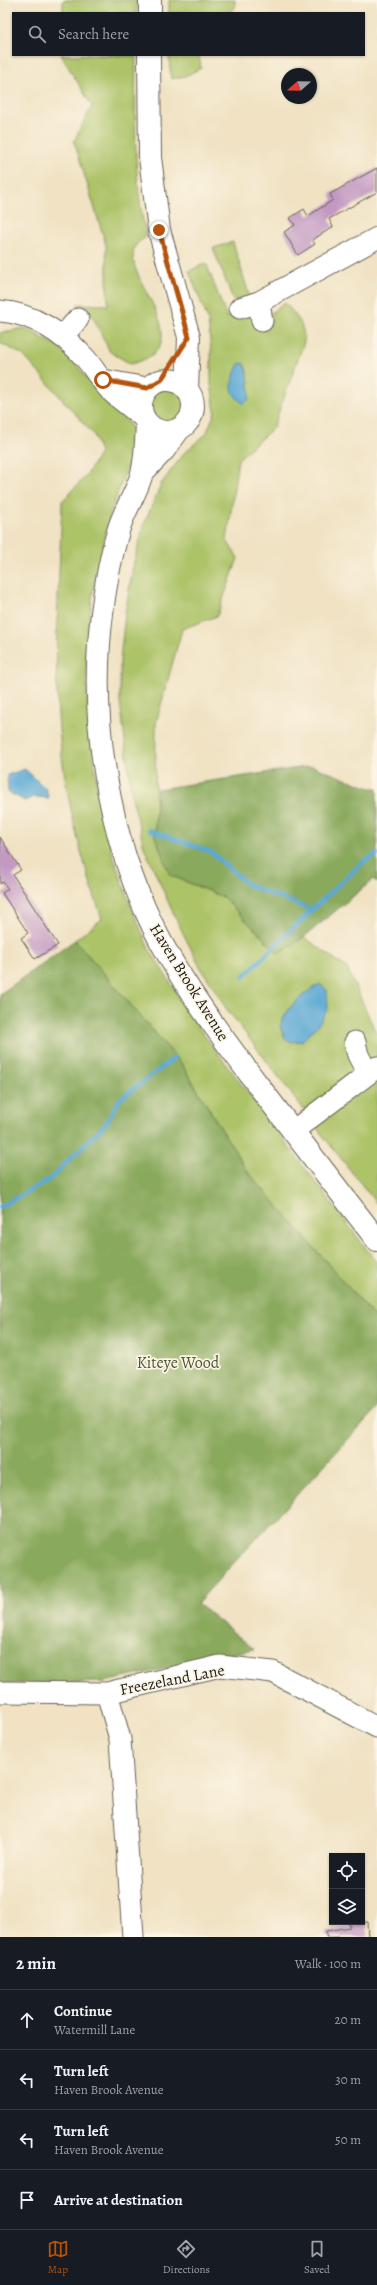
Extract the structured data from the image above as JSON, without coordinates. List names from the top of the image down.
{
  "streets": {
    "main road": ["Haven Brook Avenue"],
    "street": ["Freezeland Lane"]
  },
  "parks": ["Kiteye Wood"],
  "north": "left",
  "page": {
    "search": "Search here",
    "heading": ["2 min", "Walk · 100 m"],
    "list": [
      ["Continue", "Watermill Lane", "20 m"],
      ["Turn left", "Haven Brook Avenue", "30 m"],
      ["Turn left", "Haven Brook Avenue", "50 m"],
      "Arrive at destination"
    ],
    "nav": ["Map", "Directions", "Saved"]
  }
}
